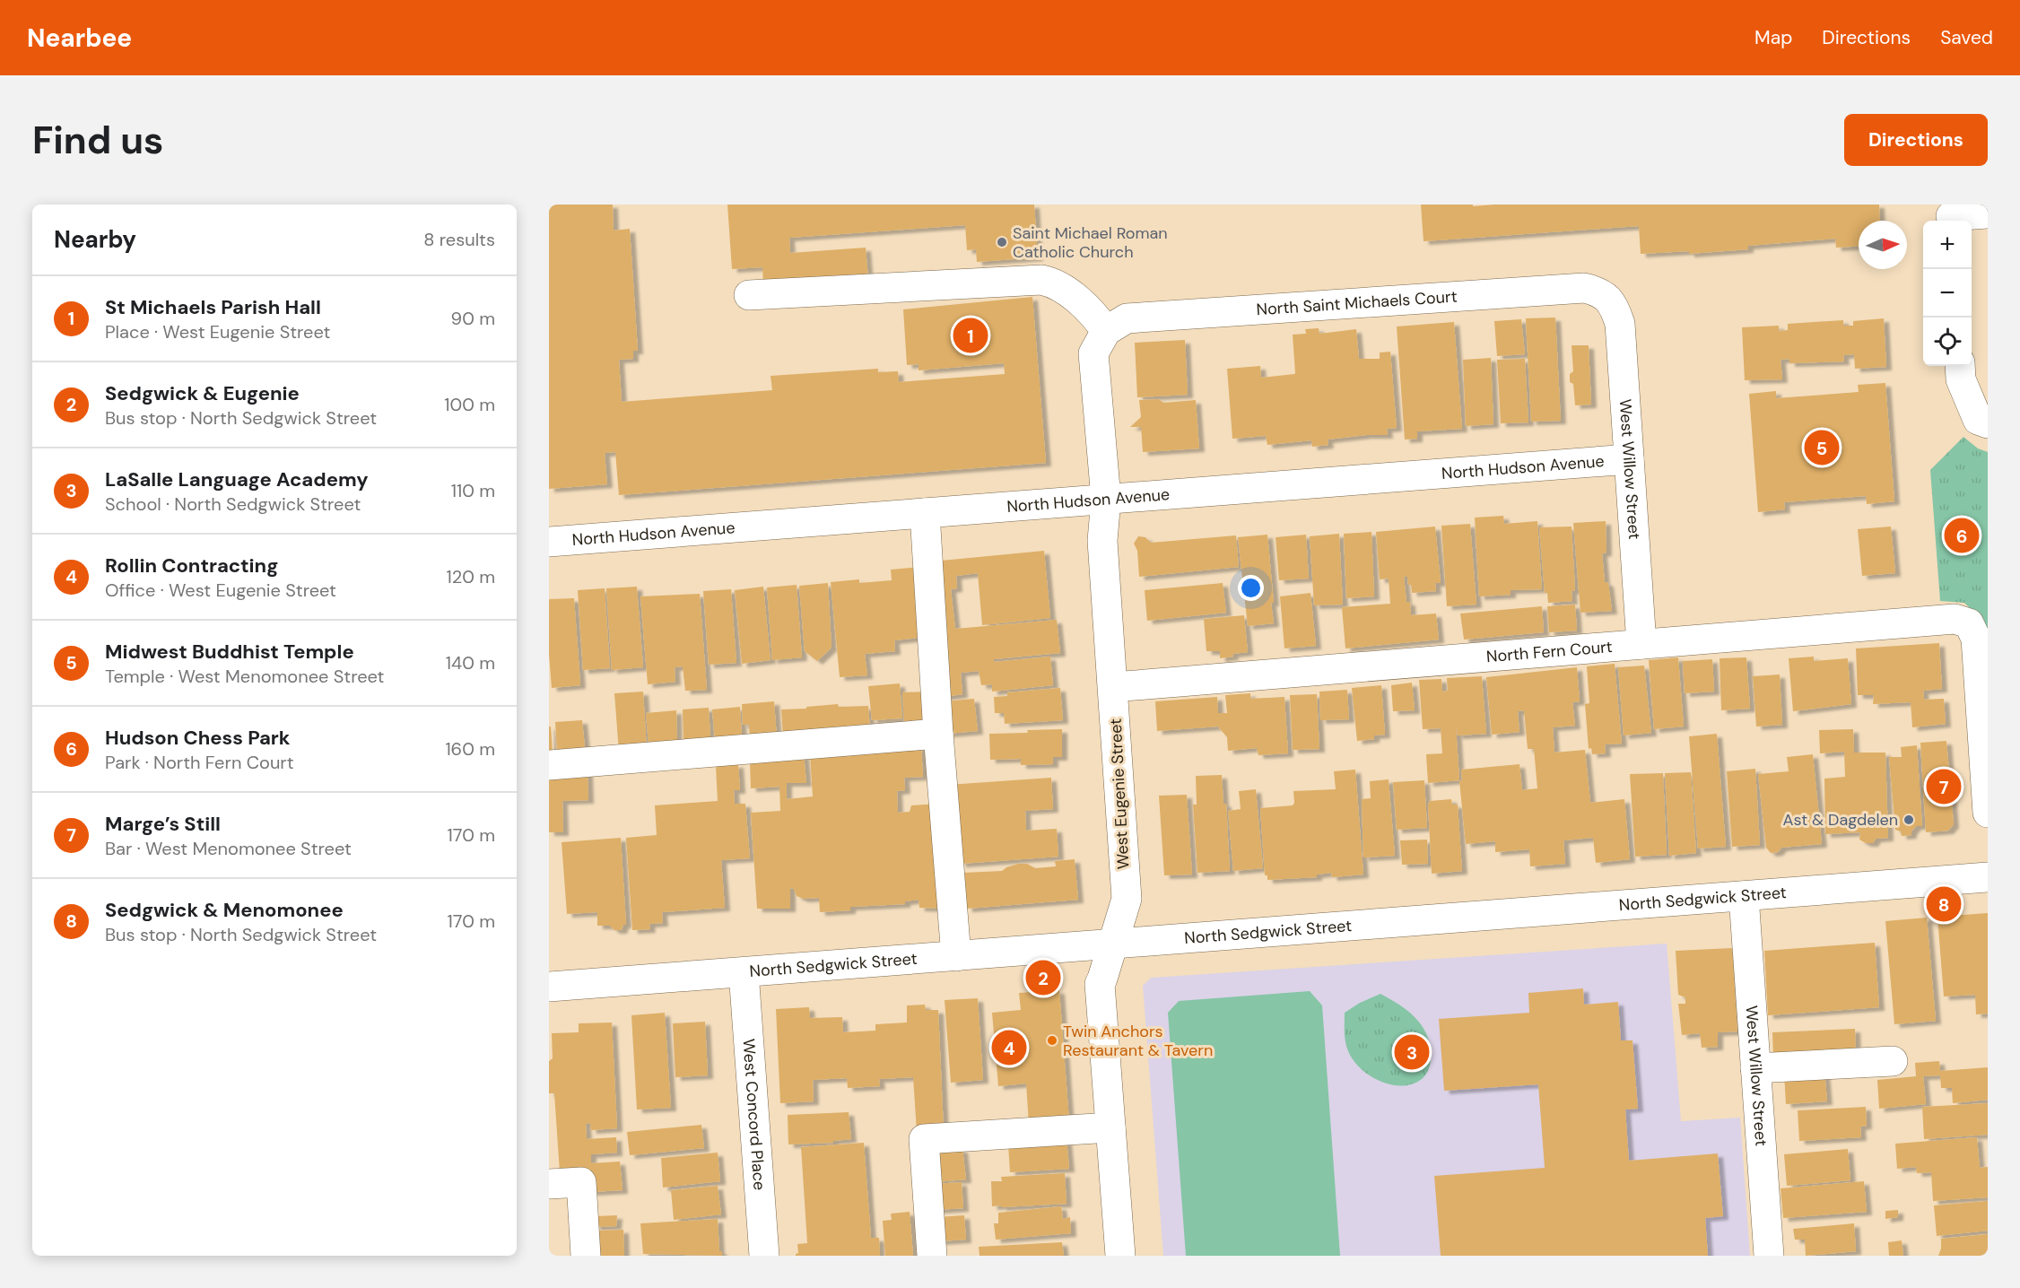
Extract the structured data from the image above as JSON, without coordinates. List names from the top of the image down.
{
  "streets": {
    "street": [
      "North Saint Michaels Court",
      "North Hudson Avenue",
      "West Willow Street",
      "North Fern Court",
      "West Eugenie Street",
      "North Sedgwick Street",
      "West Concord Place"
    ]
  },
  "crossings": [
    ["North Saint Michaels Court", "West Willow Street"],
    ["North Saint Michaels Court", "West Eugenie Street"],
    ["North Hudson Avenue", "West Willow Street"],
    ["North Hudson Avenue", "West Eugenie Street"],
    ["West Willow Street", "North Fern Court"],
    ["West Willow Street", "North Sedgwick Street"],
    ["North Fern Court", "West Eugenie Street"],
    ["West Eugenie Street", "North Sedgwick Street"],
    ["North Sedgwick Street", "West Concord Place"]
  ],
  "places": ["Saint Michael Roman Catholic Church", "Ast & Dagdelen", "Twin Anchors Restaurant & Tavern"],
  "north": "right",
  "page": {
    "header": "Nearbee",
    "nav": ["Map", "Directions", "Saved"],
    "buttons": "Directions",
    "title": "Find us",
    "heading": ["Nearby", "8 results"],
    "map_buttons": ["+", "−"],
    "list": [
      {
        "mark": "1",
        "name": "St Michaels Parish Hall",
        "note": "Place · West Eugenie Street",
        "value": "90 m"
      },
      {
        "mark": "2",
        "name": "Sedgwick & Eugenie",
        "note": "Bus stop · North Sedgwick Street",
        "value": "100 m"
      },
      {
        "mark": "3",
        "name": "LaSalle Language Academy",
        "note": "School · North Sedgwick Street",
        "value": "110 m"
      },
      {
        "mark": "4",
        "name": "Rollin Contracting",
        "note": "Office · West Eugenie Street",
        "value": "120 m"
      },
      {
        "mark": "5",
        "name": "Midwest Buddhist Temple",
        "note": "Temple · West Menomonee Street",
        "value": "140 m"
      },
      {
        "mark": "6",
        "name": "Hudson Chess Park",
        "note": "Park · North Fern Court",
        "value": "160 m"
      },
      {
        "mark": "7",
        "name": "Marge’s Still",
        "note": "Bar · West Menomonee Street",
        "value": "170 m"
      },
      {
        "mark": "8",
        "name": "Sedgwick & Menomonee",
        "note": "Bus stop · North Sedgwick Street",
        "value": "170 m"
      }
    ],
    "pins": [
      "1",
      "5",
      "6",
      "7",
      "8",
      "2",
      "4",
      "3"
    ]
  }
}
